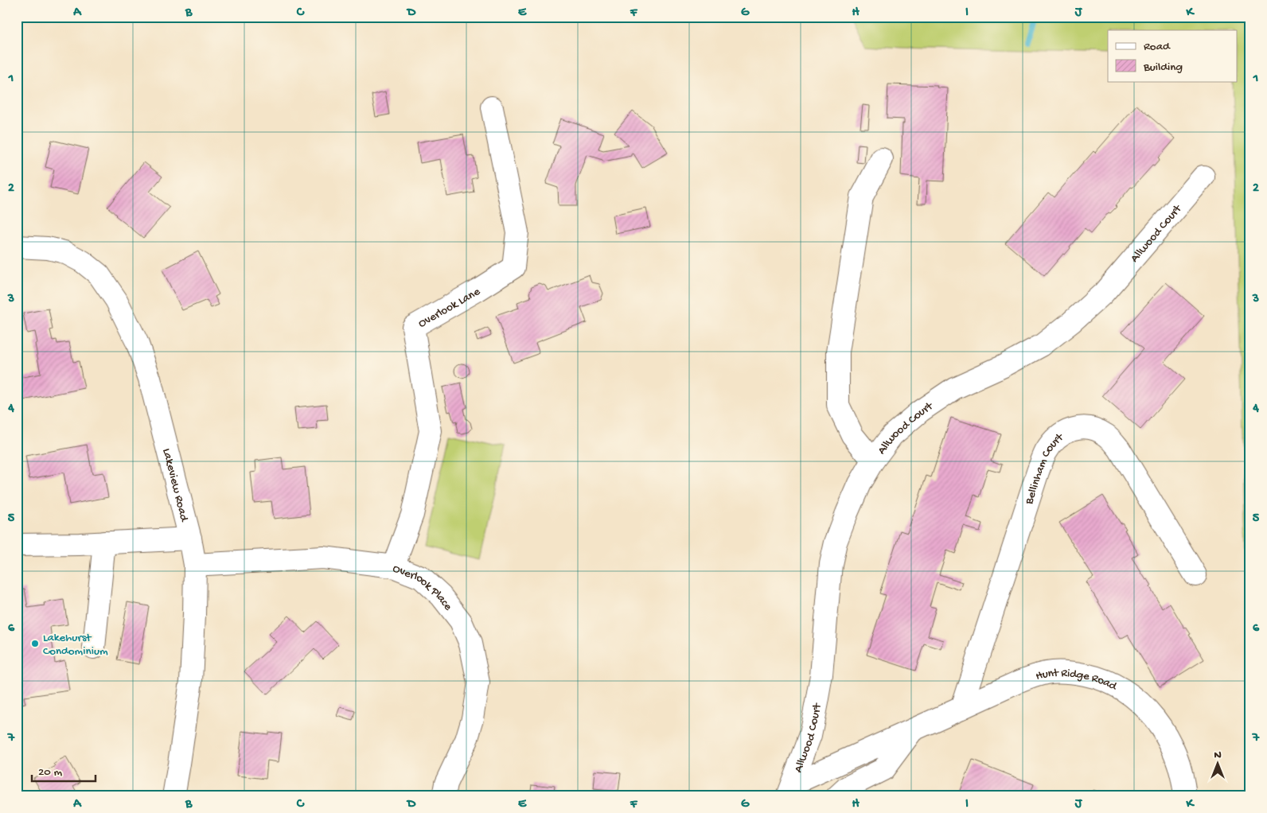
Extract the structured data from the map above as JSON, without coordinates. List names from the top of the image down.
{
  "streets": {
    "street": [
      "Allwood Court",
      "Overlook Lane",
      "Bellinham Court",
      "Lakeview Road",
      "Overlook Place",
      "Hunt Ridge Road"
    ]
  },
  "crossings": [
    ["Allwood Court", "Hunt Ridge Road"],
    ["Overlook Lane", "Overlook Place"],
    ["Bellinham Court", "Hunt Ridge Road"],
    ["Lakeview Road", "Overlook Place"]
  ],
  "places": ["Lakehurst Condominium"],
  "legend": ["Road", "Building"],
  "scale_bar": "20 m",
  "north": "top",
  "grid": {
    "columns": [
      "A",
      "B",
      "C",
      "D",
      "E",
      "F",
      "G",
      "H",
      "I",
      "J",
      "K"
    ],
    "rows": [
      "1",
      "2",
      "3",
      "4",
      "5",
      "6",
      "7"
    ]
  }
}
